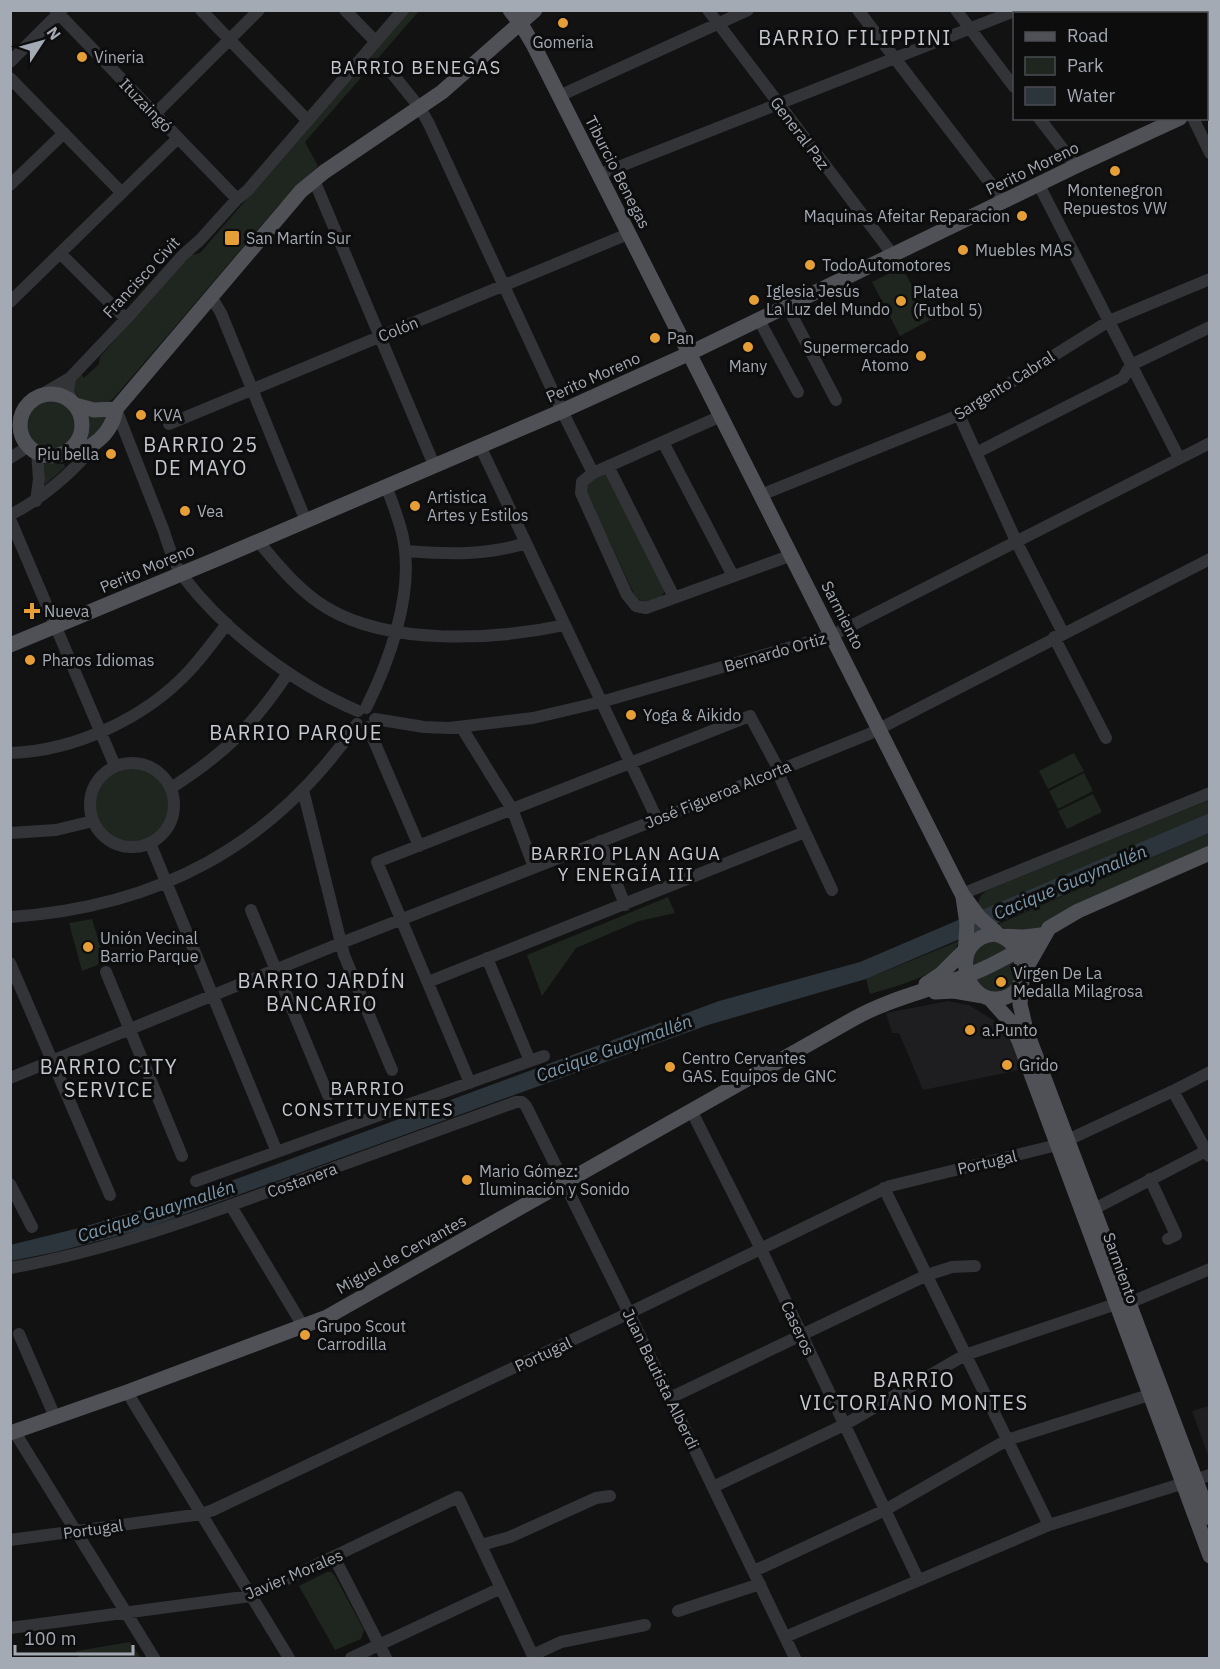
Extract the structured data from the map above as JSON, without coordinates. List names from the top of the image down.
{
  "streets": {
    "main road": [
      "Perito Moreno",
      "Tiburcio Benegas",
      "Francisco Civit",
      "Sarmiento",
      "Miguel de Cervantes"
    ],
    "street": [
      "Ituzaingó",
      "General Paz",
      "Colón",
      "Sargento Cabral",
      "Bernardo Ortiz",
      "José Figueroa Alcorta",
      "Portugal",
      "Costanera",
      "Caseros",
      "Juan Bautista Alberdi",
      "Javier Morales"
    ]
  },
  "crossings": [
    ["Ituzaingó", "Francisco Civit"],
    ["General Paz", "Perito Moreno"],
    ["Perito Moreno", "Tiburcio Benegas"],
    ["Perito Moreno", "Sarmiento"],
    ["Perito Moreno", "Bernardo Ortiz"],
    ["Tiburcio Benegas", "Colón"],
    ["Tiburcio Benegas", "Sarmiento"],
    ["Sargento Cabral", "Sarmiento"],
    ["Sarmiento", "Bernardo Ortiz"],
    ["Sarmiento", "José Figueroa Alcorta"],
    ["Sarmiento", "Portugal"],
    ["Sarmiento", "Miguel de Cervantes"],
    ["Portugal", "Caseros"],
    ["Portugal", "Juan Bautista Alberdi"],
    ["Costanera", "Juan Bautista Alberdi"],
    ["Miguel de Cervantes", "Caseros"],
    ["Miguel de Cervantes", "Juan Bautista Alberdi"]
  ],
  "districts": [
    "BARRIO FILIPPINI",
    "BARRIO BENEGAS",
    "BARRIO 25 DE MAYO",
    "BARRIO PARQUE",
    "BARRIO PLAN AGUA Y ENERGÍA III",
    "BARRIO JARDÍN BANCARIO",
    "BARRIO CITY SERVICE",
    "BARRIO CONSTITUYENTES",
    "BARRIO VICTORIANO MONTES"
  ],
  "water": ["Cacique Guaymallén"],
  "places": {
    "other": [
      "Gomeria",
      "Vineria",
      "Montenegron Repuestos VW",
      "Maquinas Afeitar Reparacion",
      "Muebles MAS",
      "TodoAutomotores",
      "Iglesia Jesús La Luz del Mundo",
      "Platea (Futbol 5)",
      "Pan",
      "Many",
      "Supermercado Atomo",
      "KVA",
      "Piu bella",
      "Artistica Artes y Estilos",
      "Vea",
      "Pharos Idiomas",
      "Yoga & Aikido",
      "Unión Vecinal Barrio Parque",
      "Virgen De La Medalla Milagrosa",
      "a.Punto",
      "Grido",
      "Centro Cervantes GAS. Equipos de GNC",
      "Mario Gómez: Iluminación y Sonido",
      "Grupo Scout Carrodilla"
    ],
    "transit": ["San Martín Sur"],
    "health": ["Nueva"]
  },
  "legend": ["Road", "Park", "Water"],
  "scale_bar": "100 m",
  "north": "top right"
}
